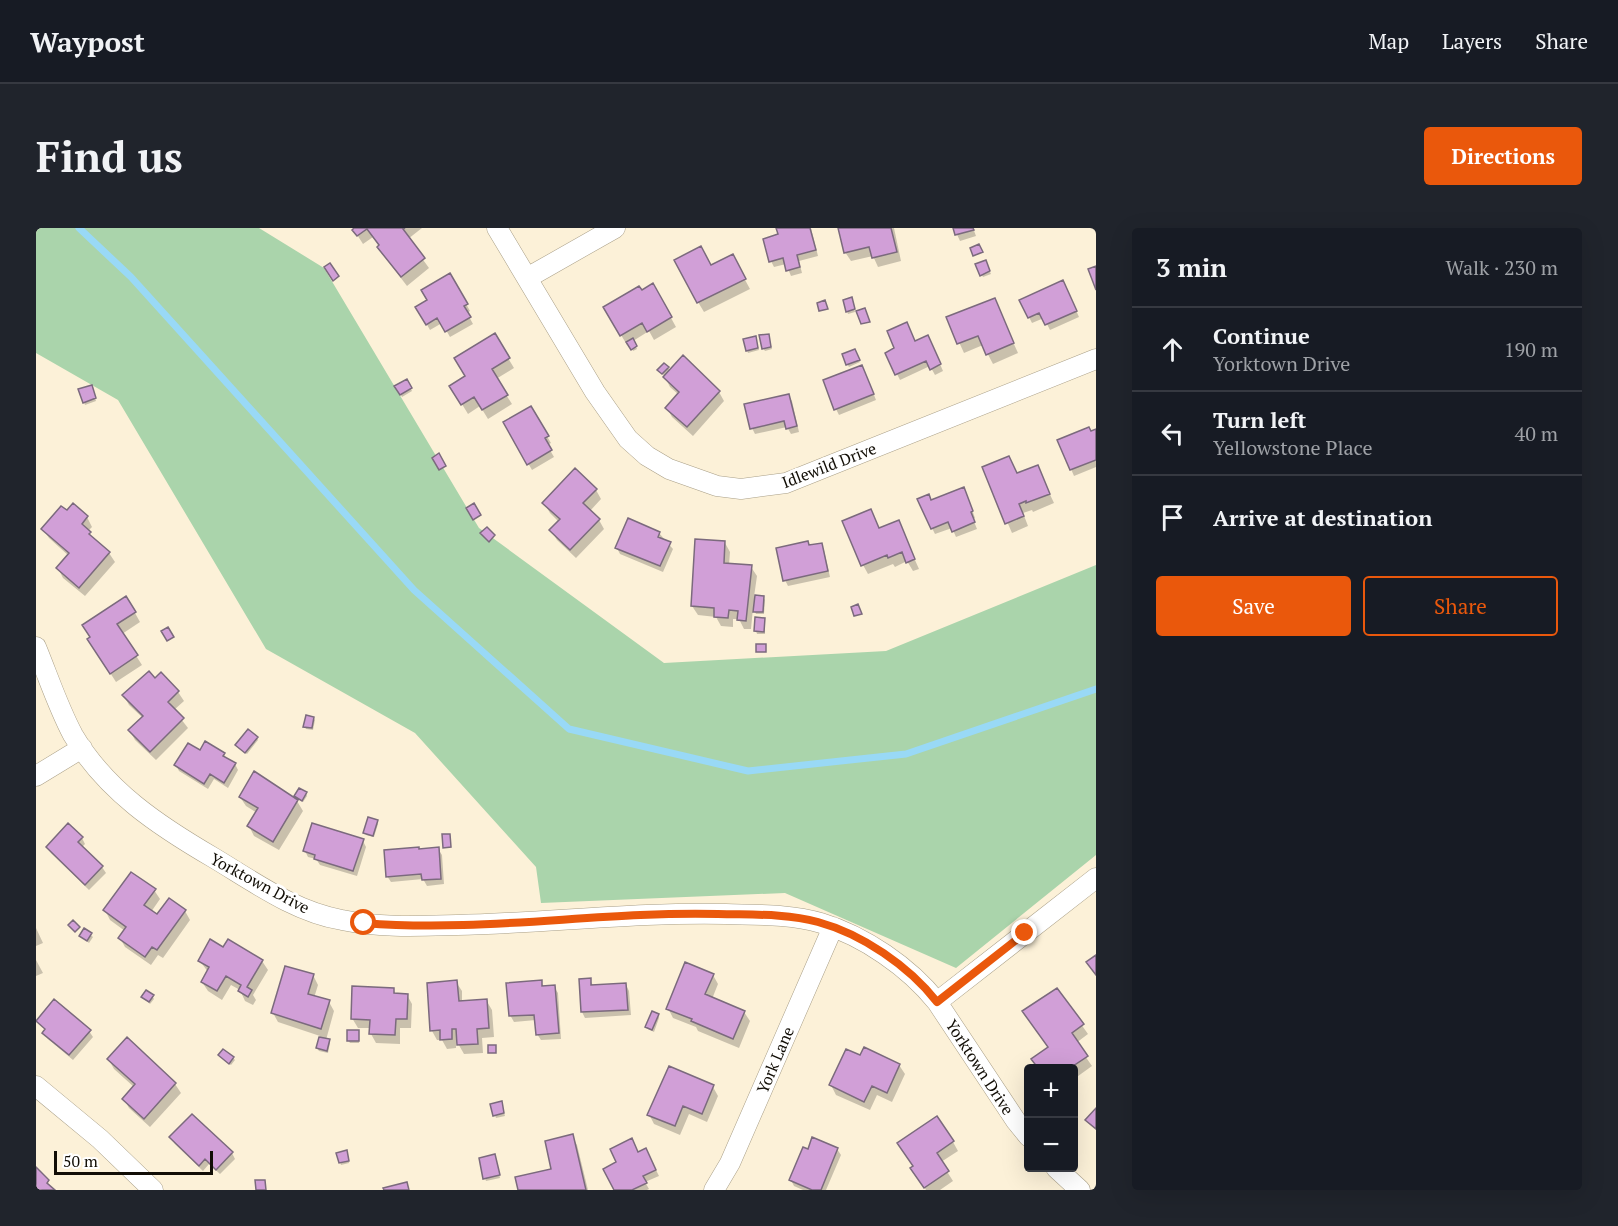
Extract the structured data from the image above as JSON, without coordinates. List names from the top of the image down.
{
  "streets": {
    "street": ["Idlewild Drive", "Yorktown Drive", "York Lane"]
  },
  "crossings": [
    ["Yorktown Drive", "York Lane"]
  ],
  "scale_bar": "50 m",
  "page": {
    "header": "Waypost",
    "nav": ["Map", "Layers", "Share"],
    "buttons": [
      "Directions",
      ["Save", "Share"]
    ],
    "title": "Find us",
    "heading": ["3 min", "Walk · 230 m"],
    "list": [
      ["Continue", "Yorktown Drive", "190 m"],
      ["Turn left", "Yellowstone Place", "40 m"],
      "Arrive at destination"
    ],
    "map_buttons": ["+", "−"],
    "scale": "50 m"
  }
}
